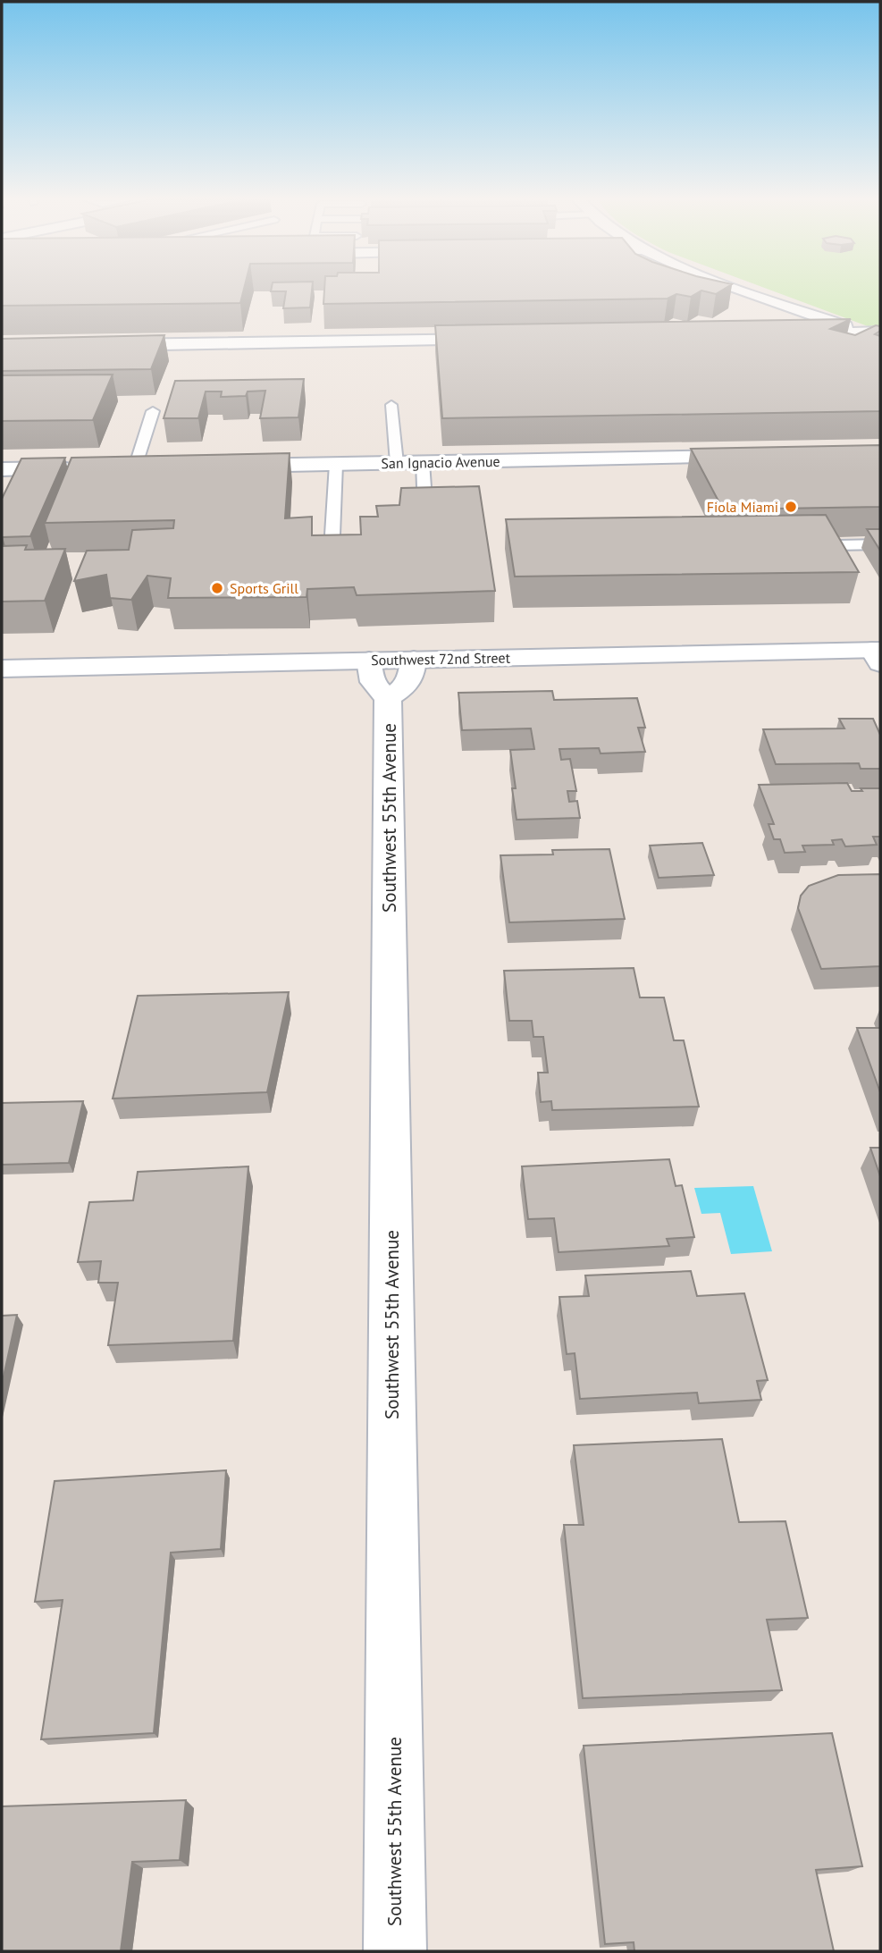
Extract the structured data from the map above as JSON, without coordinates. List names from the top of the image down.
{
  "streets": {
    "street": ["San Ignacio Avenue", "Southwest 72nd Street", "Southwest 55th Avenue"]
  },
  "crossings": [
    ["Southwest 72nd Street", "Southwest 55th Avenue"]
  ],
  "places": ["Fiola Miami", "Sports Grill"]
}
